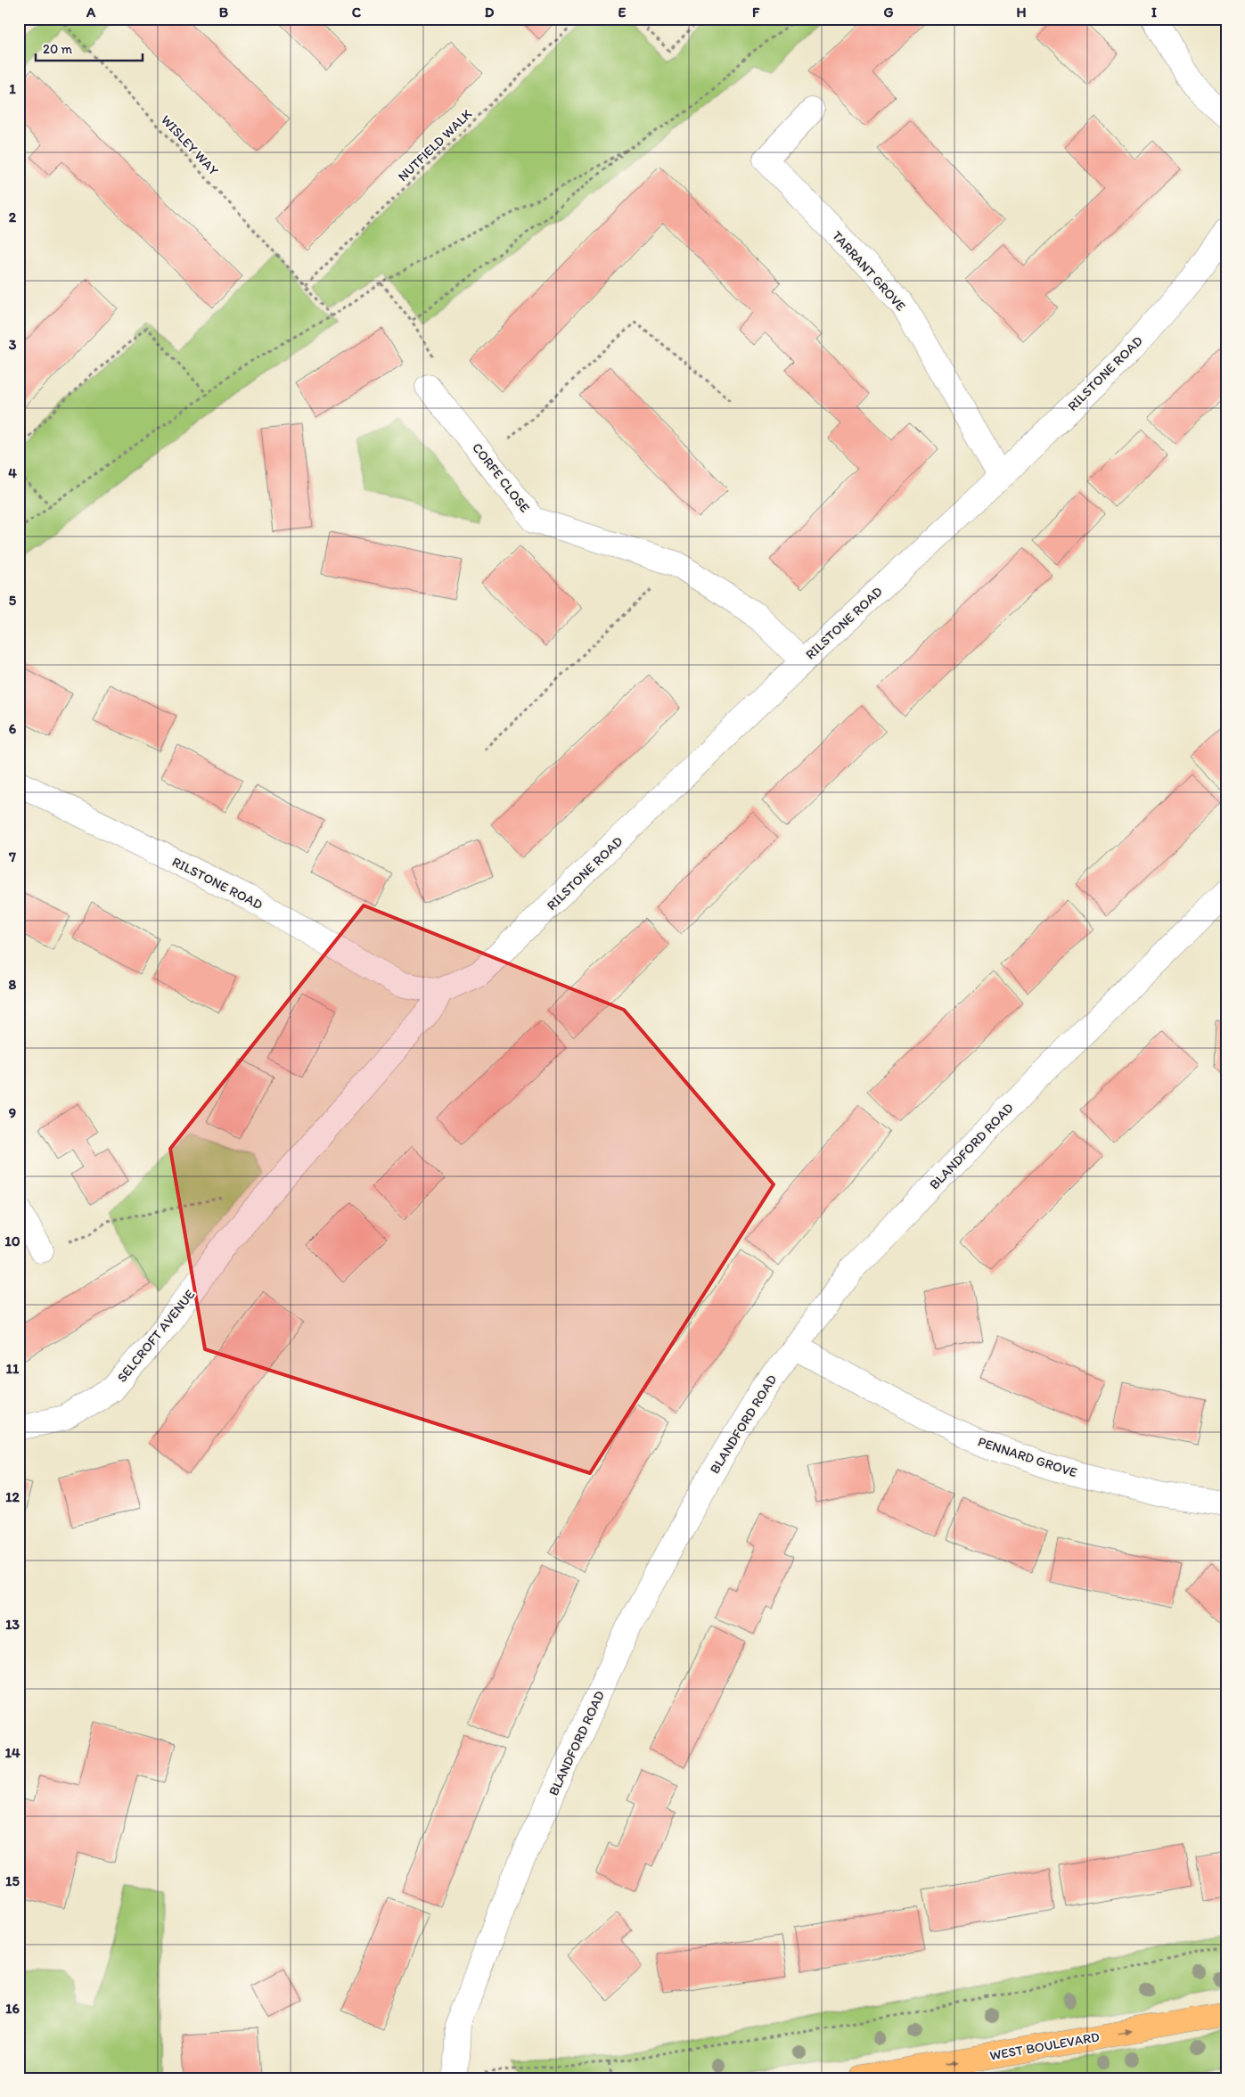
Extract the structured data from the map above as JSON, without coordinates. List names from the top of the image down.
{
  "streets": {
    "main road": ["WEST BOULEVARD"],
    "street": [
      "TARRANT GROVE",
      "RILSTONE ROAD",
      "CORFE CLOSE",
      "BLANDFORD ROAD",
      "SELCROFT AVENUE",
      "PENNARD GROVE"
    ],
    "path": ["WISLEY WAY", "NUTFIELD WALK"]
  },
  "crossings": [
    ["WISLEY WAY", "NUTFIELD WALK"],
    ["TARRANT GROVE", "RILSTONE ROAD"],
    ["RILSTONE ROAD", "CORFE CLOSE"],
    ["RILSTONE ROAD", "SELCROFT AVENUE"],
    ["BLANDFORD ROAD", "PENNARD GROVE"]
  ],
  "one_way": ["WEST BOULEVARD"],
  "scale_bar": "20 m",
  "grid": {
    "columns": [
      "A",
      "B",
      "C",
      "D",
      "E",
      "F",
      "G",
      "H",
      "I"
    ],
    "rows": [
      "1",
      "2",
      "3",
      "4",
      "5",
      "6",
      "7",
      "8",
      "9",
      "10",
      "11",
      "12",
      "13",
      "14",
      "15",
      "16"
    ]
  }
}
